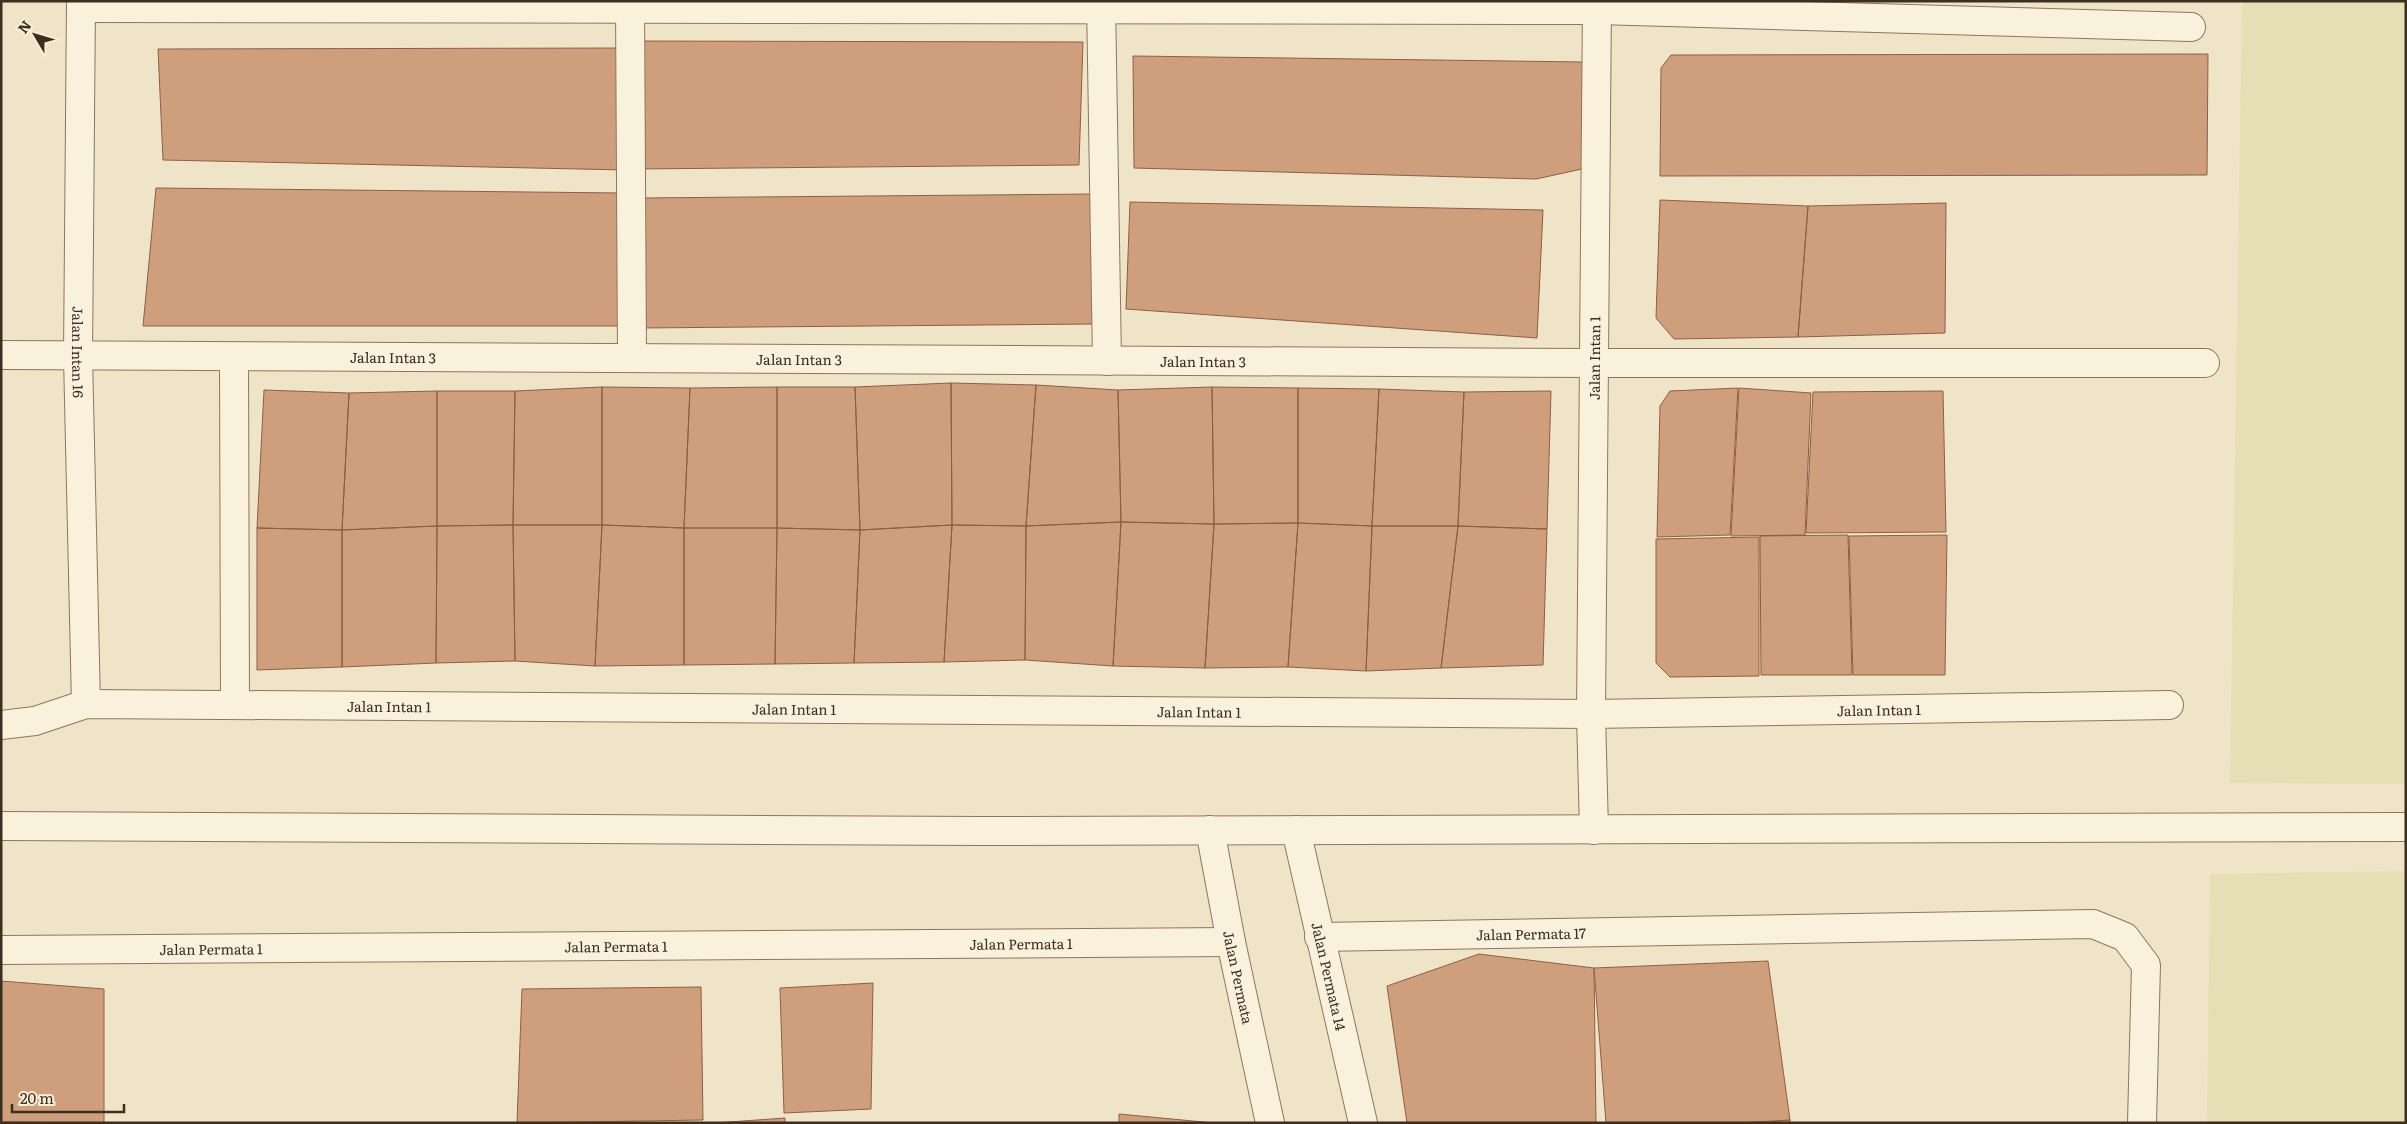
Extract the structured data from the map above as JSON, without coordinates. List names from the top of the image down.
{
  "streets": {
    "street": [
      "Jalan Intan 16",
      "Jalan Intan 3",
      "Jalan Intan 1",
      "Jalan Permata 17",
      "Jalan Permata 1",
      "Jalan Permata",
      "Jalan Permata 14"
    ]
  },
  "crossings": [
    ["Jalan Intan 16", "Jalan Intan 3"],
    ["Jalan Intan 16", "Jalan Intan 1"],
    ["Jalan Intan 3", "Jalan Intan 1"],
    ["Jalan Permata 17", "Jalan Permata 14"],
    ["Jalan Permata 1", "Jalan Permata"]
  ],
  "scale_bar": "20 m",
  "north": "top left"
}
